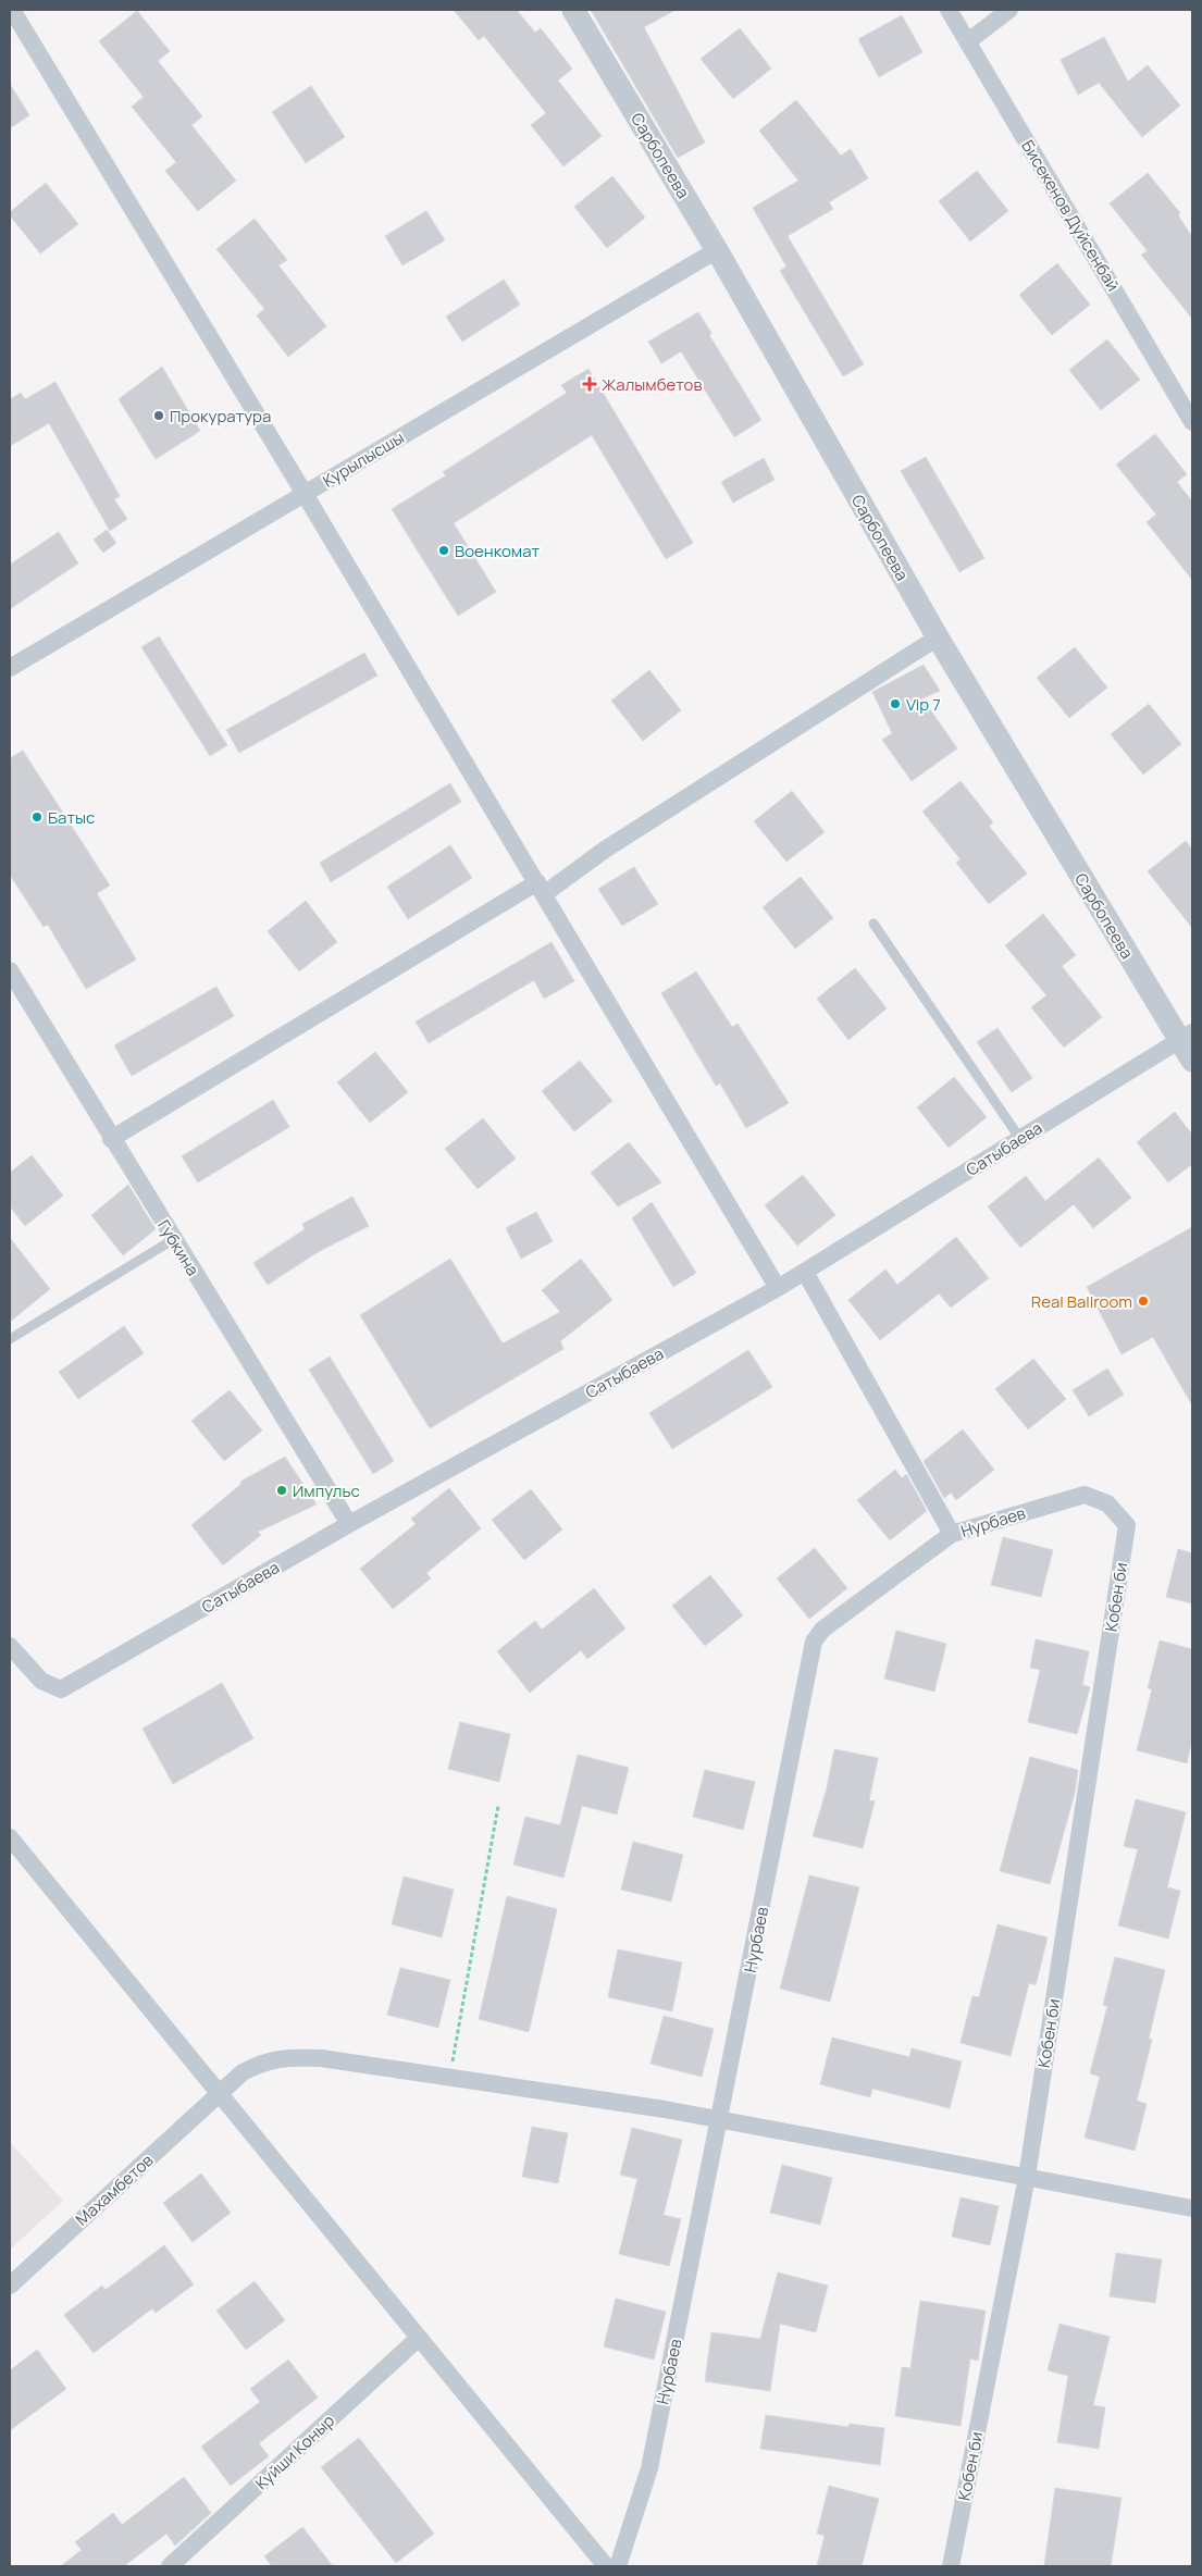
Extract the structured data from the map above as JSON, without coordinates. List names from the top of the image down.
{
  "streets": {
    "street": [
      "Сарбопеева",
      "Бисекенов Дуйсенбай",
      "Курылысшы",
      "Сатыбаева",
      "Губкина",
      "Нурбаев",
      "Кобен би",
      "Махамбетов",
      "Куйши Коныр"
    ]
  },
  "crossings": [
    ["Сарбопеева", "Курылысшы"],
    ["Сарбопеева", "Сатыбаева"],
    ["Сатыбаева", "Губкина"],
    ["Нурбаев", "Кобен би"],
    ["Нурбаев", "Махамбетов"],
    ["Кобен би", "Махамбетов"]
  ],
  "places": {
    "health": ["Жалымбетов"],
    "other": [
      "Прокуратура",
      "Военкомат",
      "Vip 7",
      "Батыс",
      "Real Ballroom",
      "Импульс"
    ]
  }
}
